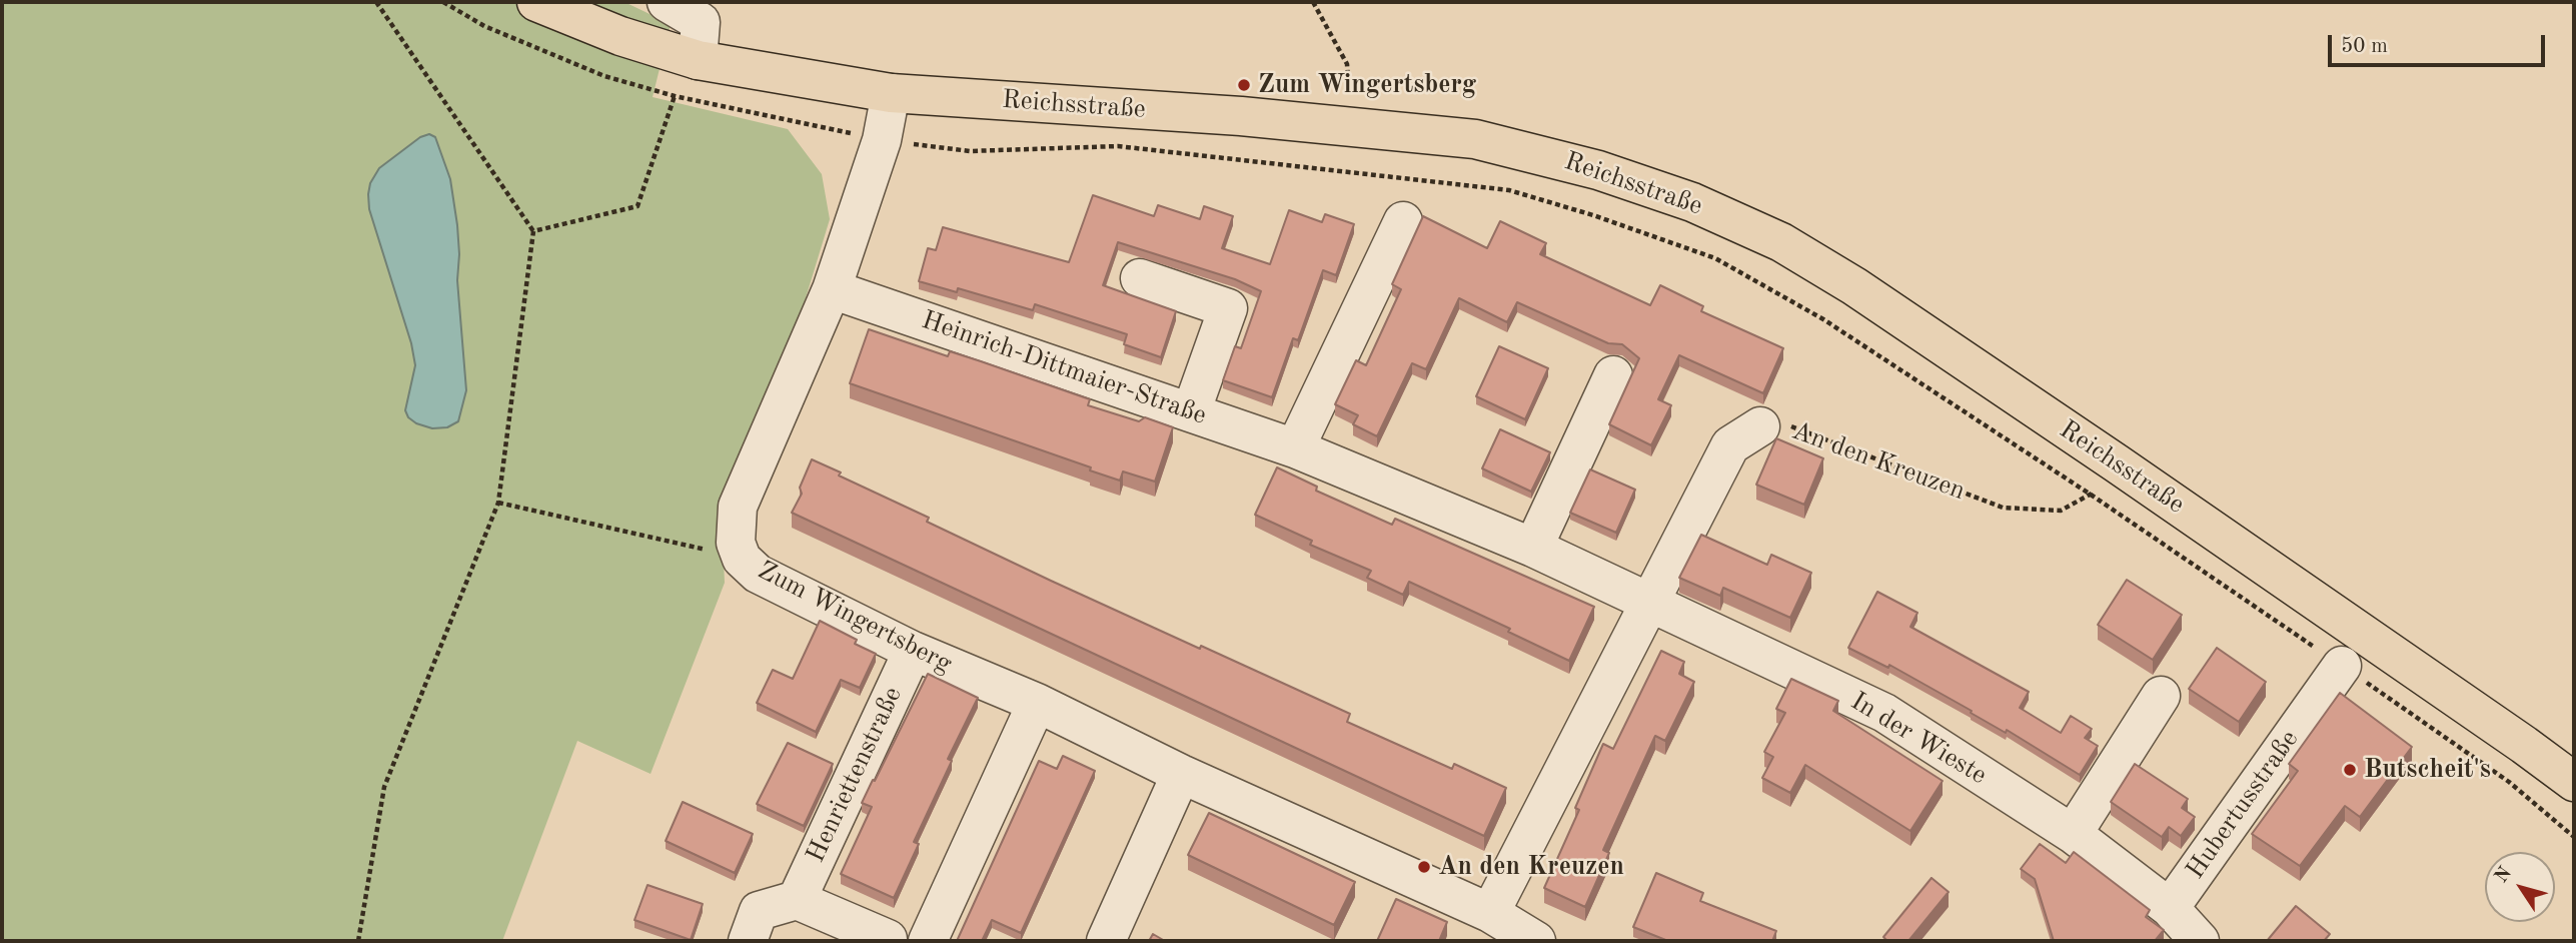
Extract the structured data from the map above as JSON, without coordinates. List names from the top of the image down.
{
  "streets": {
    "main road": ["Reichsstraße"],
    "street": [
      "Heinrich-Dittmaier-Straße",
      "An den Kreuzen",
      "Zum Wingertsberg",
      "In der Wieste",
      "Henriettenstraße",
      "Hubertusstraße"
    ]
  },
  "crossings": [
    ["Reichsstraße", "An den Kreuzen"],
    ["Reichsstraße", "Zum Wingertsberg"],
    ["Heinrich-Dittmaier-Straße", "An den Kreuzen"],
    ["Heinrich-Dittmaier-Straße", "Zum Wingertsberg"],
    ["Heinrich-Dittmaier-Straße", "In der Wieste"],
    ["An den Kreuzen", "Zum Wingertsberg"],
    ["An den Kreuzen", "In der Wieste"],
    ["Zum Wingertsberg", "Henriettenstraße"],
    ["In der Wieste", "Hubertusstraße"]
  ],
  "places": ["Zum Wingertsberg", "Butscheit's", "An den Kreuzen"],
  "scale_bar": "50 m",
  "north": "top left"
}
